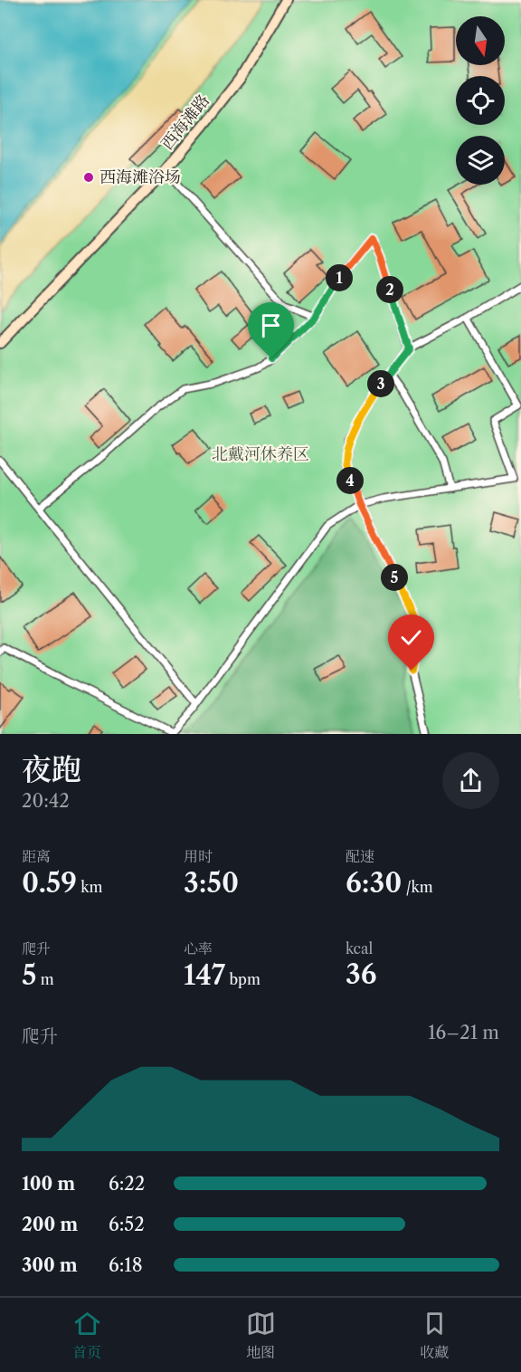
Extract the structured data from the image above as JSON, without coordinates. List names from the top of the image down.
{
  "streets": {
    "main road": ["西海滩路"]
  },
  "parks": ["北戴河休养区"],
  "places": ["西海滩浴场"],
  "north": "bottom",
  "page": {
    "pins": [
      "1",
      "2",
      "3",
      "4",
      "5"
    ],
    "heading": ["夜跑", "20:42"],
    "stats": [
      ["距离", "0.59 km"],
      ["用时", "3:50"],
      ["配速", "6:30 /km"],
      ["爬升", "5 m"],
      ["心率", "147 bpm"],
      ["kcal", "36"]
    ],
    "chart": ["爬升", "16–21 m"],
    "list": [
      {
        "name": "100 m",
        "note": "6:22"
      },
      {
        "name": "200 m",
        "note": "6:52"
      },
      {
        "name": "300 m",
        "note": "6:18"
      }
    ],
    "tabs": ["首页", "地图", "收藏"]
  }
}
